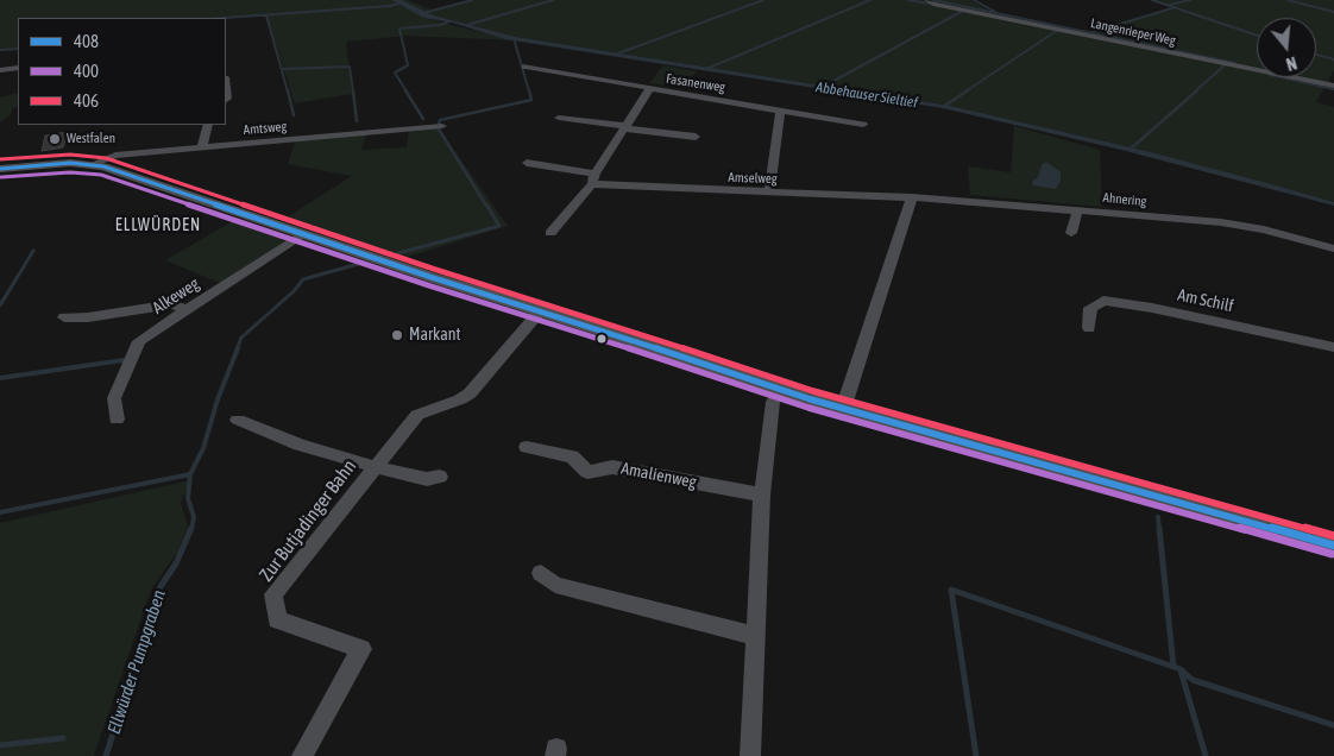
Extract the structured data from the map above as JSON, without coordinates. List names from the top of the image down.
{
  "streets": {
    "street": [
      "Langenrieper Weg",
      "Fasanenweg",
      "Amtsweg",
      "Amselweg",
      "Ahnering",
      "Alkeweg",
      "Am Schilf",
      "Amalienweg",
      "Zur Butjadinger Bahn"
    ]
  },
  "crossings": [
    ["Amselweg", "Ahnering"]
  ],
  "districts": ["ELLWÜRDEN"],
  "water": ["Abbehauser Sieltief", "Ellwürder Pumpgraben"],
  "places": ["Westfalen", "Markant"],
  "lines": ["transit line 406", "transit line 408", "transit line 400"],
  "legend": ["408", "400", "406"],
  "north": "bottom"
}
